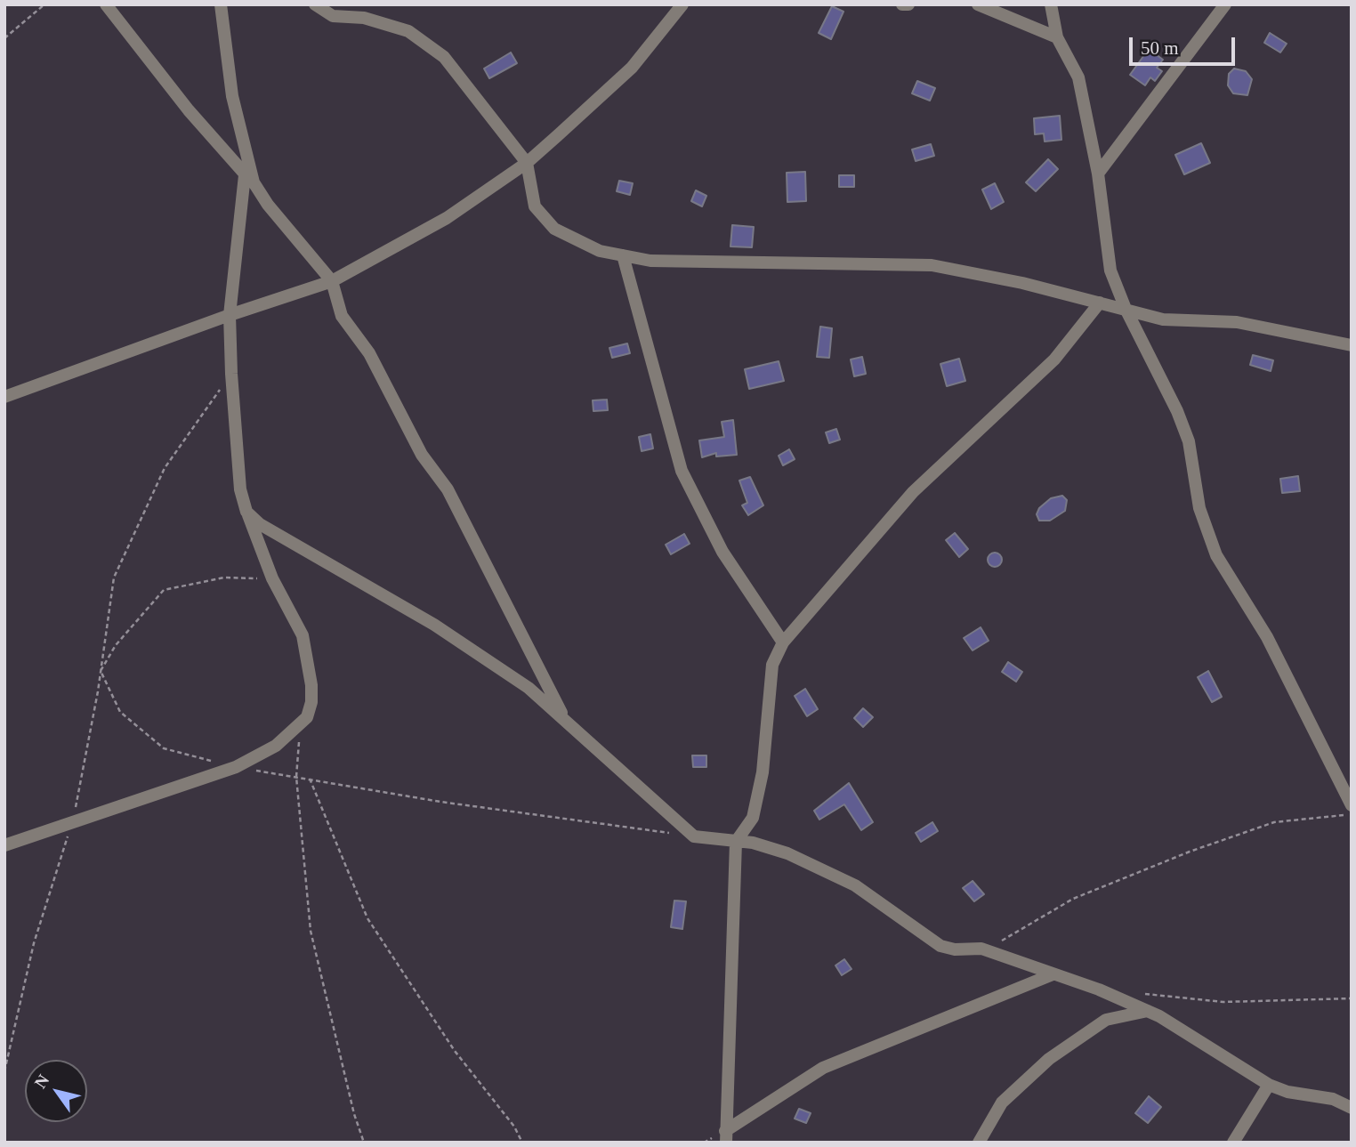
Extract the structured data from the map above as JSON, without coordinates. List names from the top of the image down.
{
  "scale_bar": "50 m",
  "north": "top left"
}
